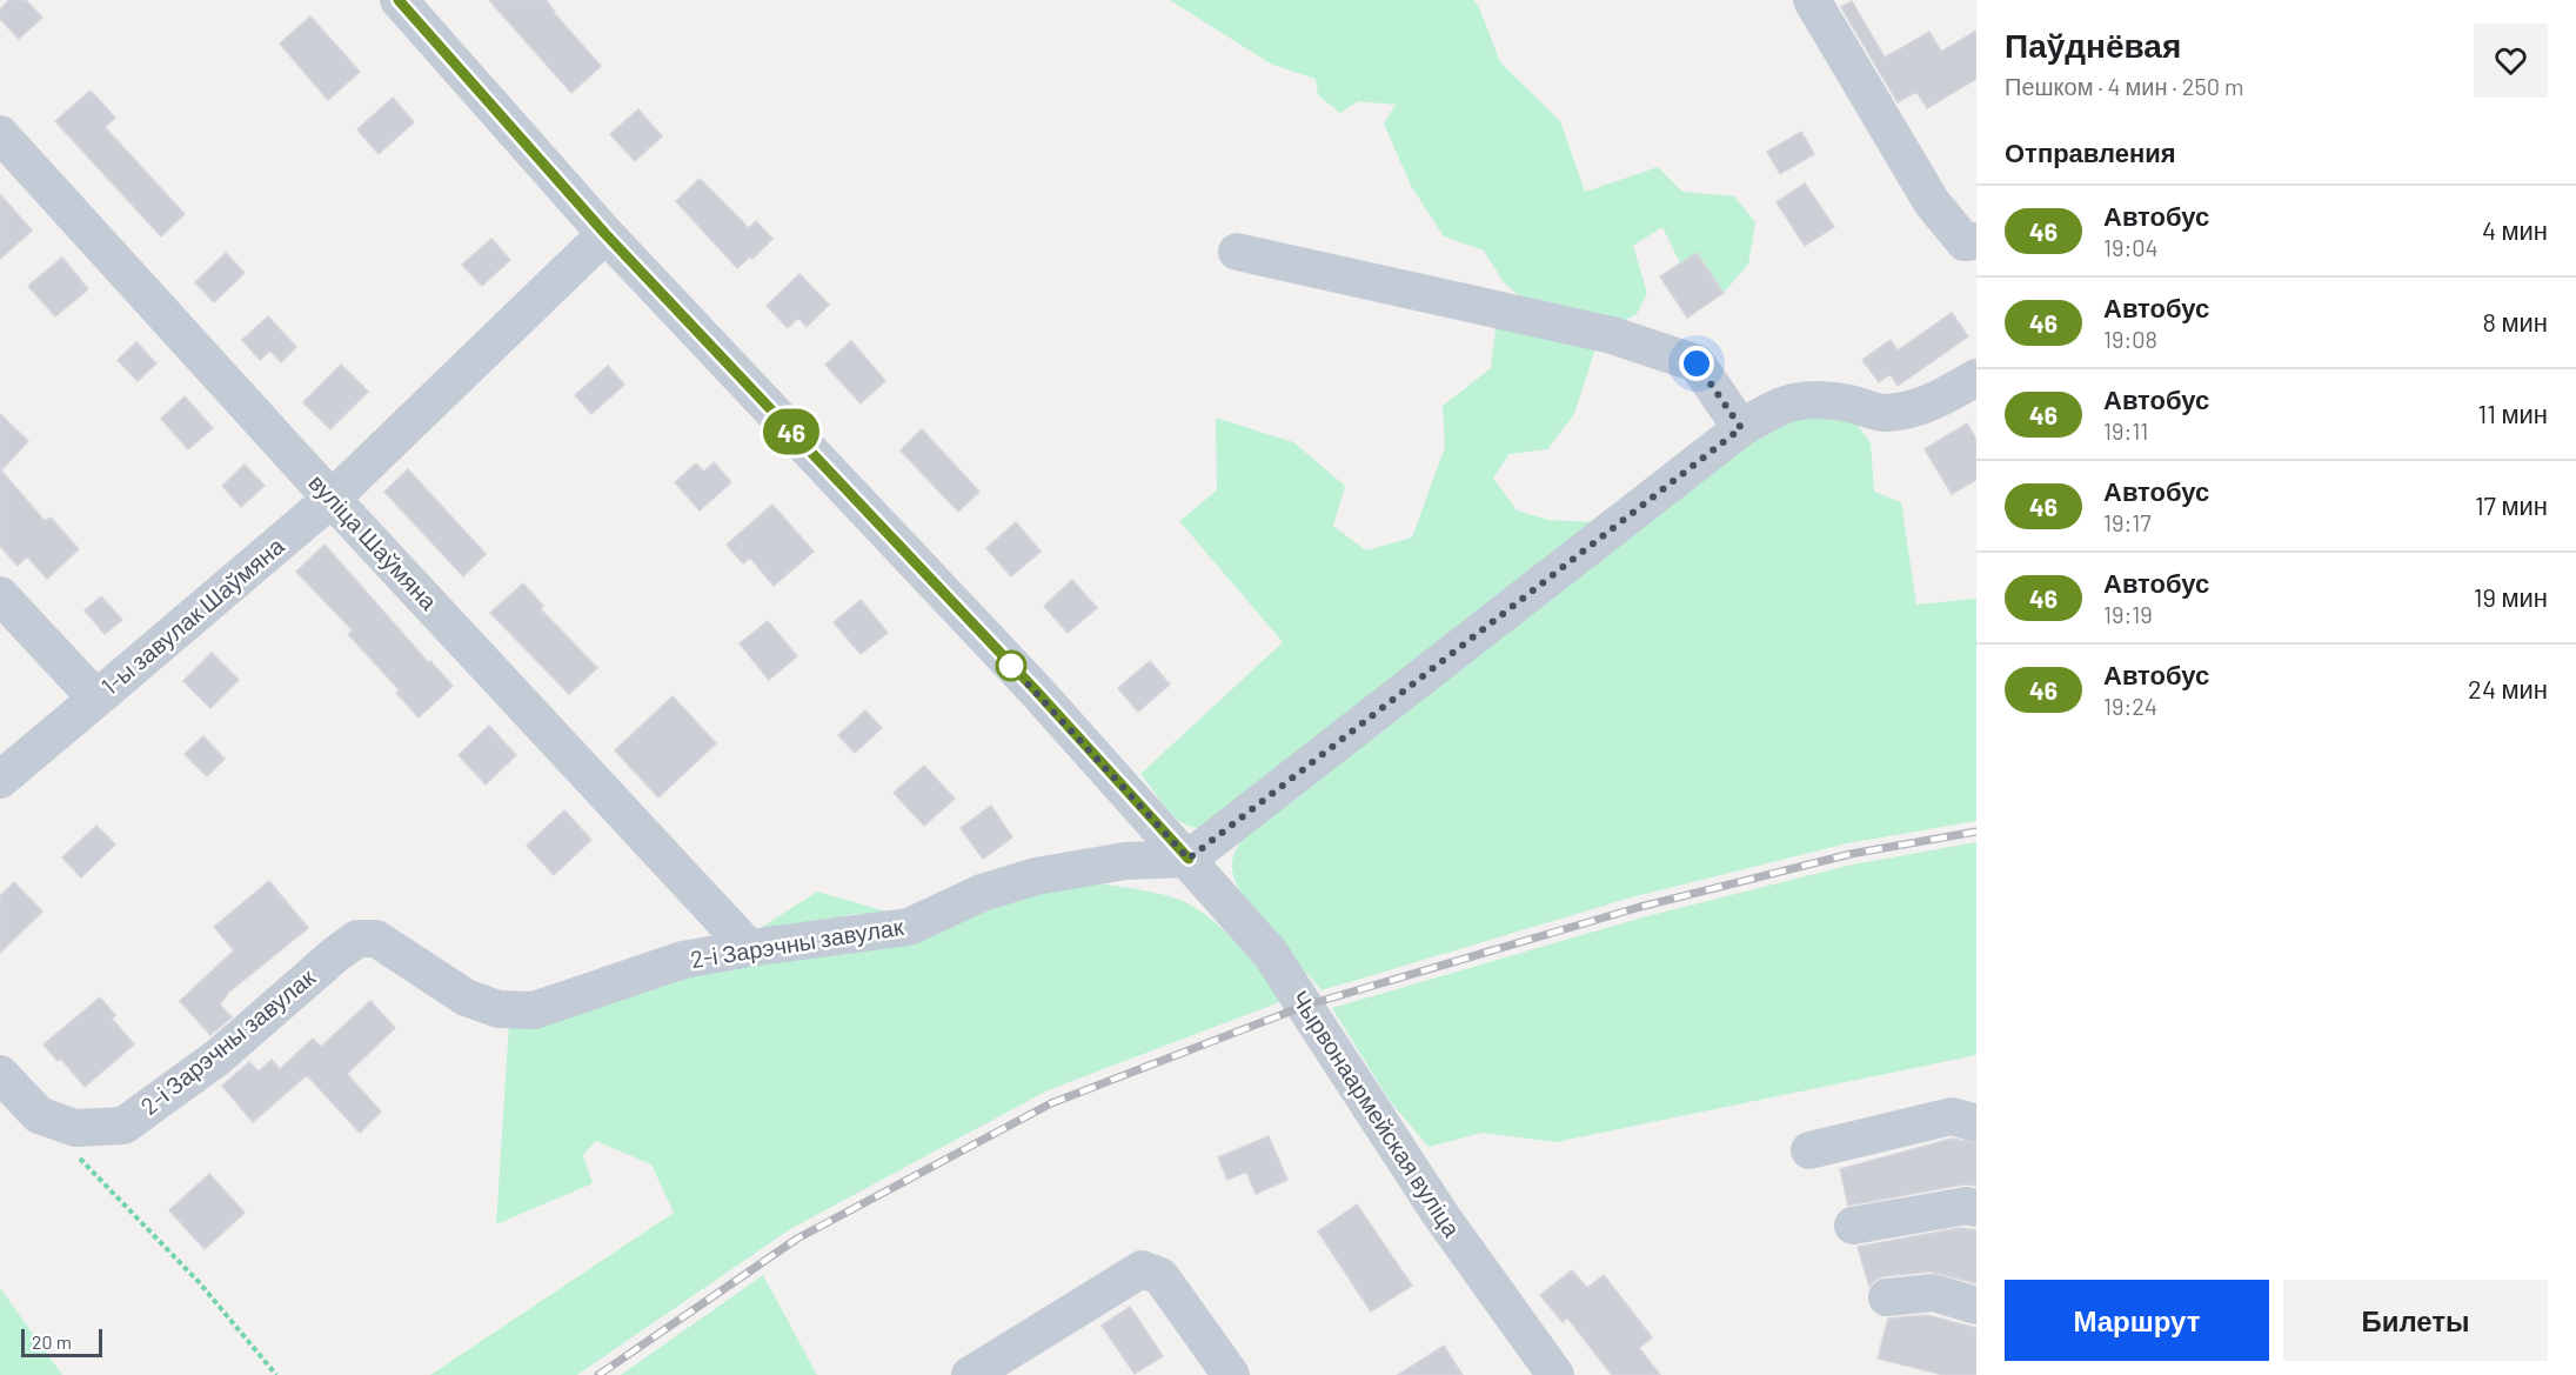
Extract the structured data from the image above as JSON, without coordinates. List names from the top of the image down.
{
  "streets": {
    "street": [
      "вуліца Шаўмяна",
      "1-ы завулак Шаўмяна",
      "2-і Зарэчны завулак",
      "Чырвонаармейская вуліца"
    ]
  },
  "crossings": [
    ["вуліца Шаўмяна", "1-ы завулак Шаўмяна"],
    ["вуліца Шаўмяна", "2-і Зарэчны завулак"],
    ["1-ы завулак Шаўмяна", "Чырвонаармейская вуліца"],
    ["2-і Зарэчны завулак", "Чырвонаармейская вуліца"]
  ],
  "lines": ["bus line 46"],
  "scale_bar": "20 m",
  "page": {
    "on_map": "46",
    "heading": [
      ["Паўднёвая", "Пешком · 4 мин · 250 m"],
      "Отправления"
    ],
    "list": [
      {
        "mark": "46",
        "name": "Автобус",
        "note": "19:04",
        "value": "4 мин"
      },
      {
        "mark": "46",
        "name": "Автобус",
        "note": "19:08",
        "value": "8 мин"
      },
      {
        "mark": "46",
        "name": "Автобус",
        "note": "19:11",
        "value": "11 мин"
      },
      {
        "mark": "46",
        "name": "Автобус",
        "note": "19:17",
        "value": "17 мин"
      },
      {
        "mark": "46",
        "name": "Автобус",
        "note": "19:19",
        "value": "19 мин"
      },
      {
        "mark": "46",
        "name": "Автобус",
        "note": "19:24",
        "value": "24 мин"
      }
    ],
    "buttons": ["Маршрут", "Билеты"],
    "scale": "20 m"
  }
}
